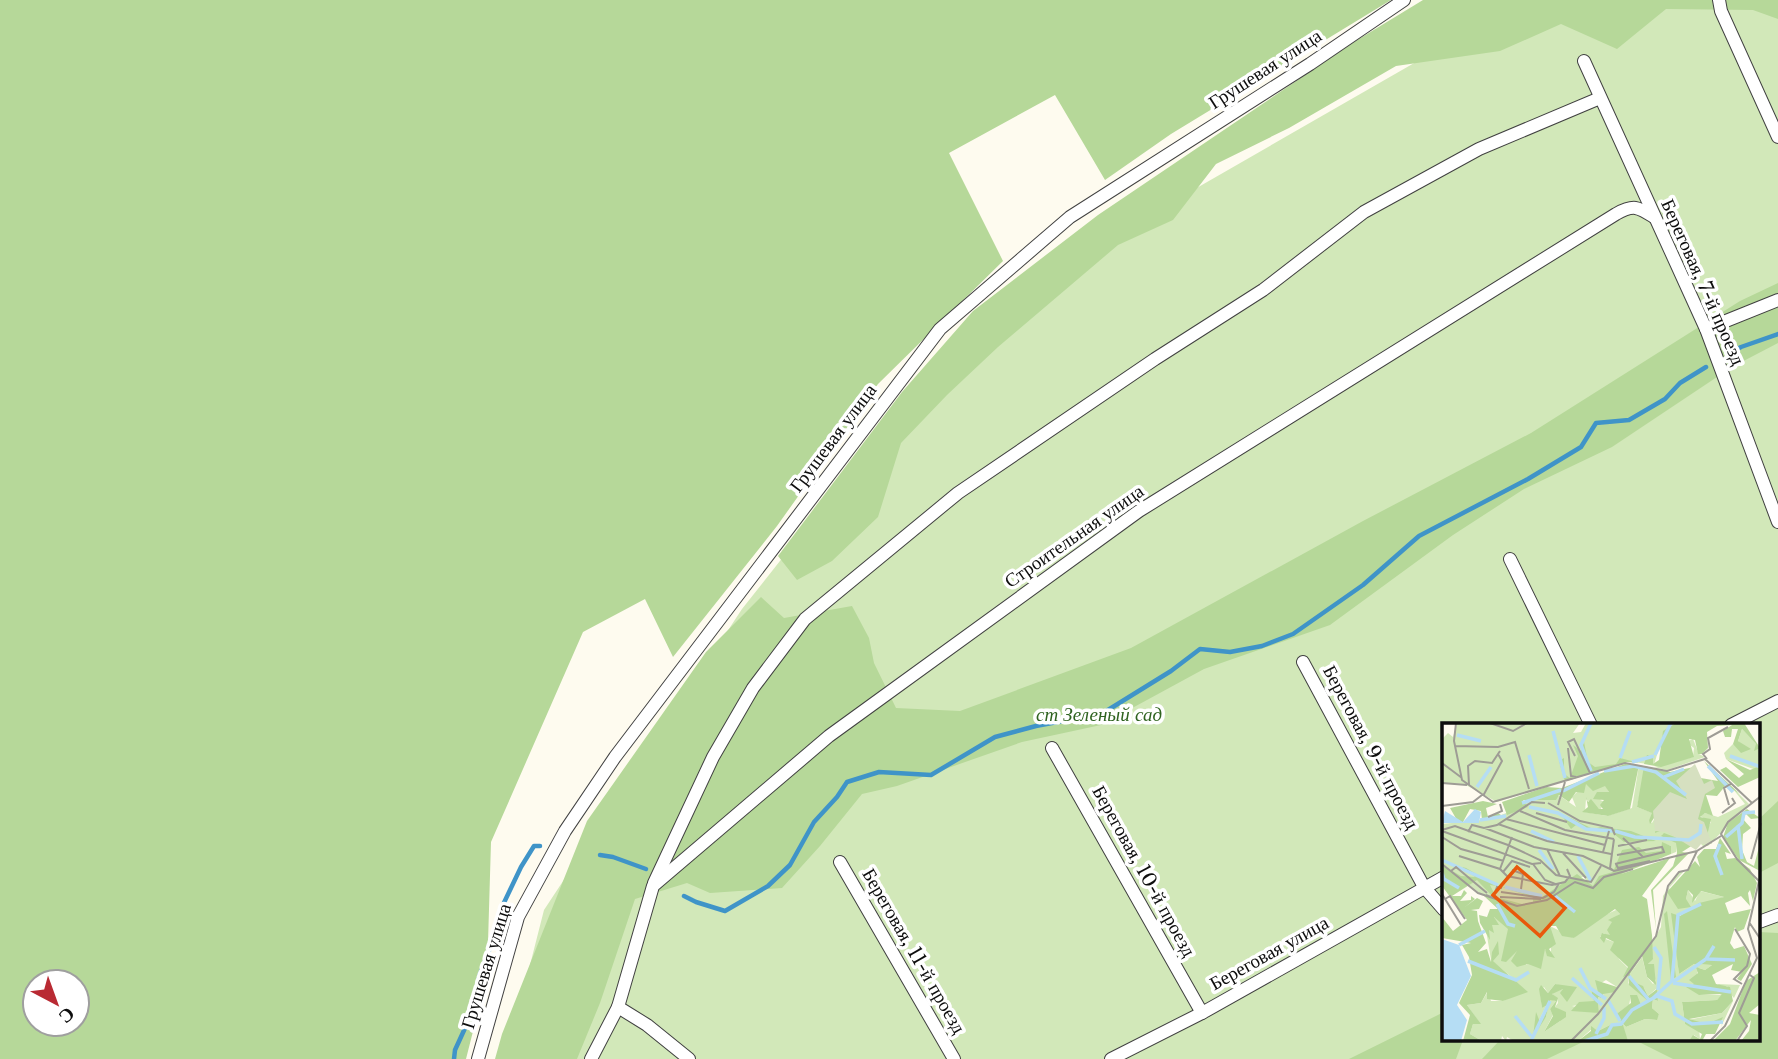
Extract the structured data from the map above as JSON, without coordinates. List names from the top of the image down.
{
  "streets": {
    "street": [
      "Грушевая улица",
      "Береговая, 7-й проезд",
      "Строительная улица",
      "Береговая, 9-й проезд",
      "Береговая, 10-й проезд",
      "Береговая, 11-й проезд",
      "Береговая улица"
    ]
  },
  "crossings": [
    ["Береговая, 7-й проезд", "Строительная улица"],
    ["Береговая, 9-й проезд", "Береговая улица"],
    ["Береговая, 10-й проезд", "Береговая улица"]
  ],
  "parks": ["ст Зеленый сад"],
  "north": "bottom right"
}
